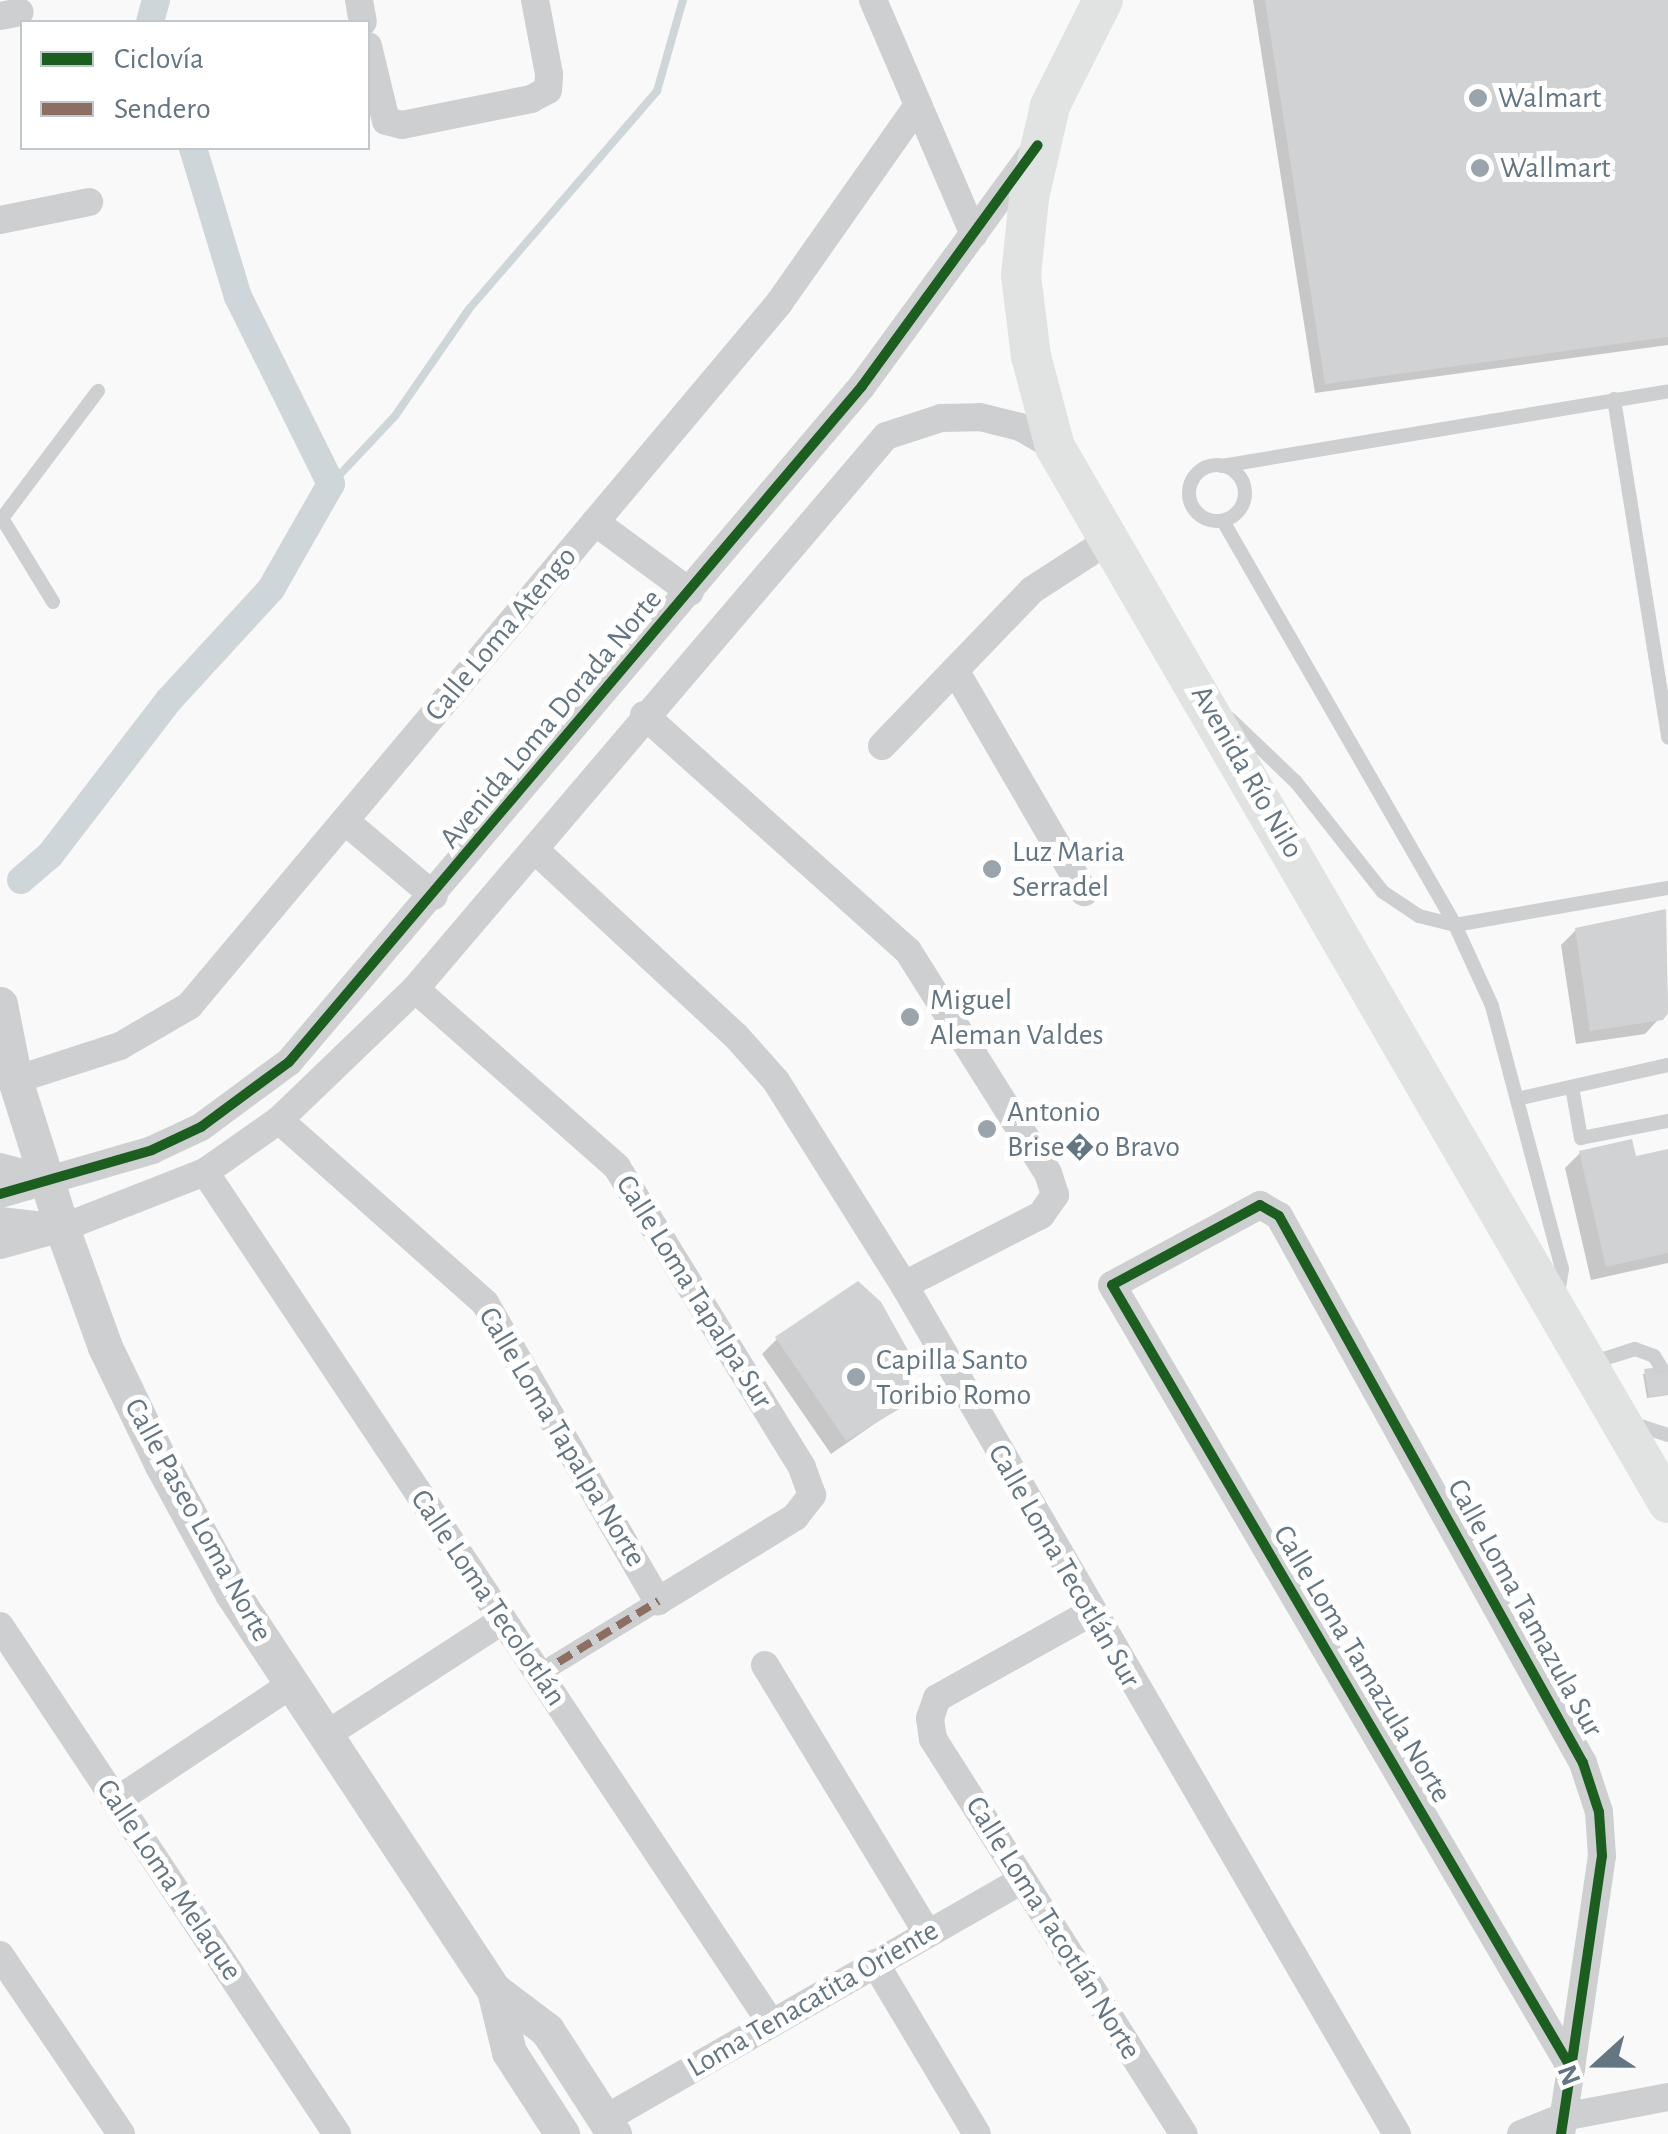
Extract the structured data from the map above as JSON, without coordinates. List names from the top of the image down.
{
  "streets": {
    "main road": ["Avenida Río Nilo"],
    "street": [
      "Calle Loma Atengo",
      "Avenida Loma Dorada Norte",
      "Calle Loma Tapalpa Sur",
      "Calle Loma Tapalpa Norte",
      "Calle Paseo Loma Norte",
      "Calle Loma Tecotlán Sur",
      "Calle Loma Tecolotlán",
      "Calle Loma Tamazula Sur",
      "Calle Loma Tamazula Norte",
      "Calle Loma Melaque",
      "Calle Loma Tacotlán Norte",
      "Loma Tenacatita Oriente"
    ]
  },
  "crossings": [
    ["Calle Loma Atengo", "Calle Paseo Loma Norte"],
    ["Avenida Loma Dorada Norte", "Avenida Río Nilo"],
    ["Avenida Loma Dorada Norte", "Calle Paseo Loma Norte"],
    ["Calle Loma Tapalpa Sur", "Calle Loma Tapalpa Norte"],
    ["Calle Paseo Loma Norte", "Loma Tenacatita Oriente"],
    ["Calle Loma Tecotlán Sur", "Calle Loma Tacotlán Norte"],
    ["Calle Loma Tecolotlán", "Loma Tenacatita Oriente"],
    ["Calle Loma Tamazula Sur", "Calle Loma Tamazula Norte"],
    ["Calle Loma Tacotlán Norte", "Loma Tenacatita Oriente"]
  ],
  "places": [
    "Walmart",
    "Wallmart",
    "Luz Maria Serradel",
    "Miguel Aleman Valdes",
    "Antonio Brise�o Bravo",
    "Capilla Santo Toribio Romo"
  ],
  "legend": ["Ciclovía", "Sendero"],
  "north": "left"
}
